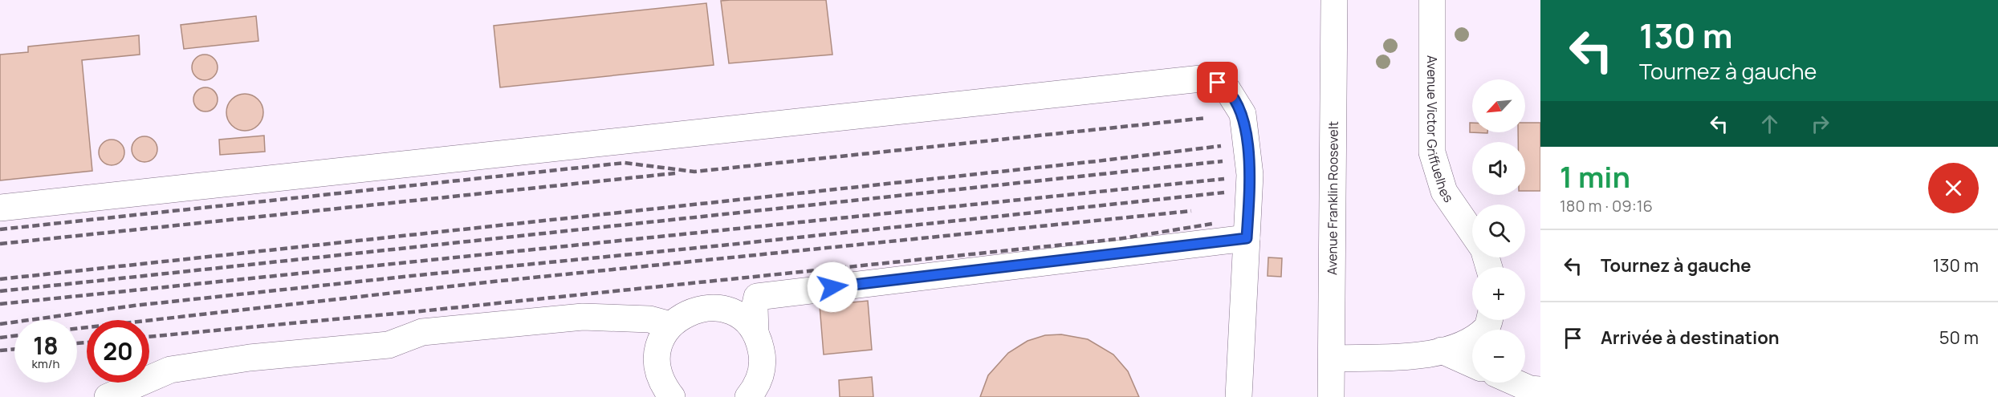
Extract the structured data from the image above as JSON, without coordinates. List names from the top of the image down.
{
  "streets": {
    "street": ["Avenue Victor Griffuelhes", "Avenue Franklin Roosevelt"]
  },
  "north": "bottom left",
  "page": {
    "turn": ["130 m", "Tournez à gauche"],
    "map_buttons": ["+", "−"],
    "heading": ["1 min", "180 m · 09:16"],
    "list": [
      {
        "name": "Tournez à gauche",
        "value": "130 m"
      },
      {
        "name": "Arrivée à destination",
        "value": "50 m"
      }
    ],
    "speed": "18 km/h",
    "limit": "20"
  }
}
